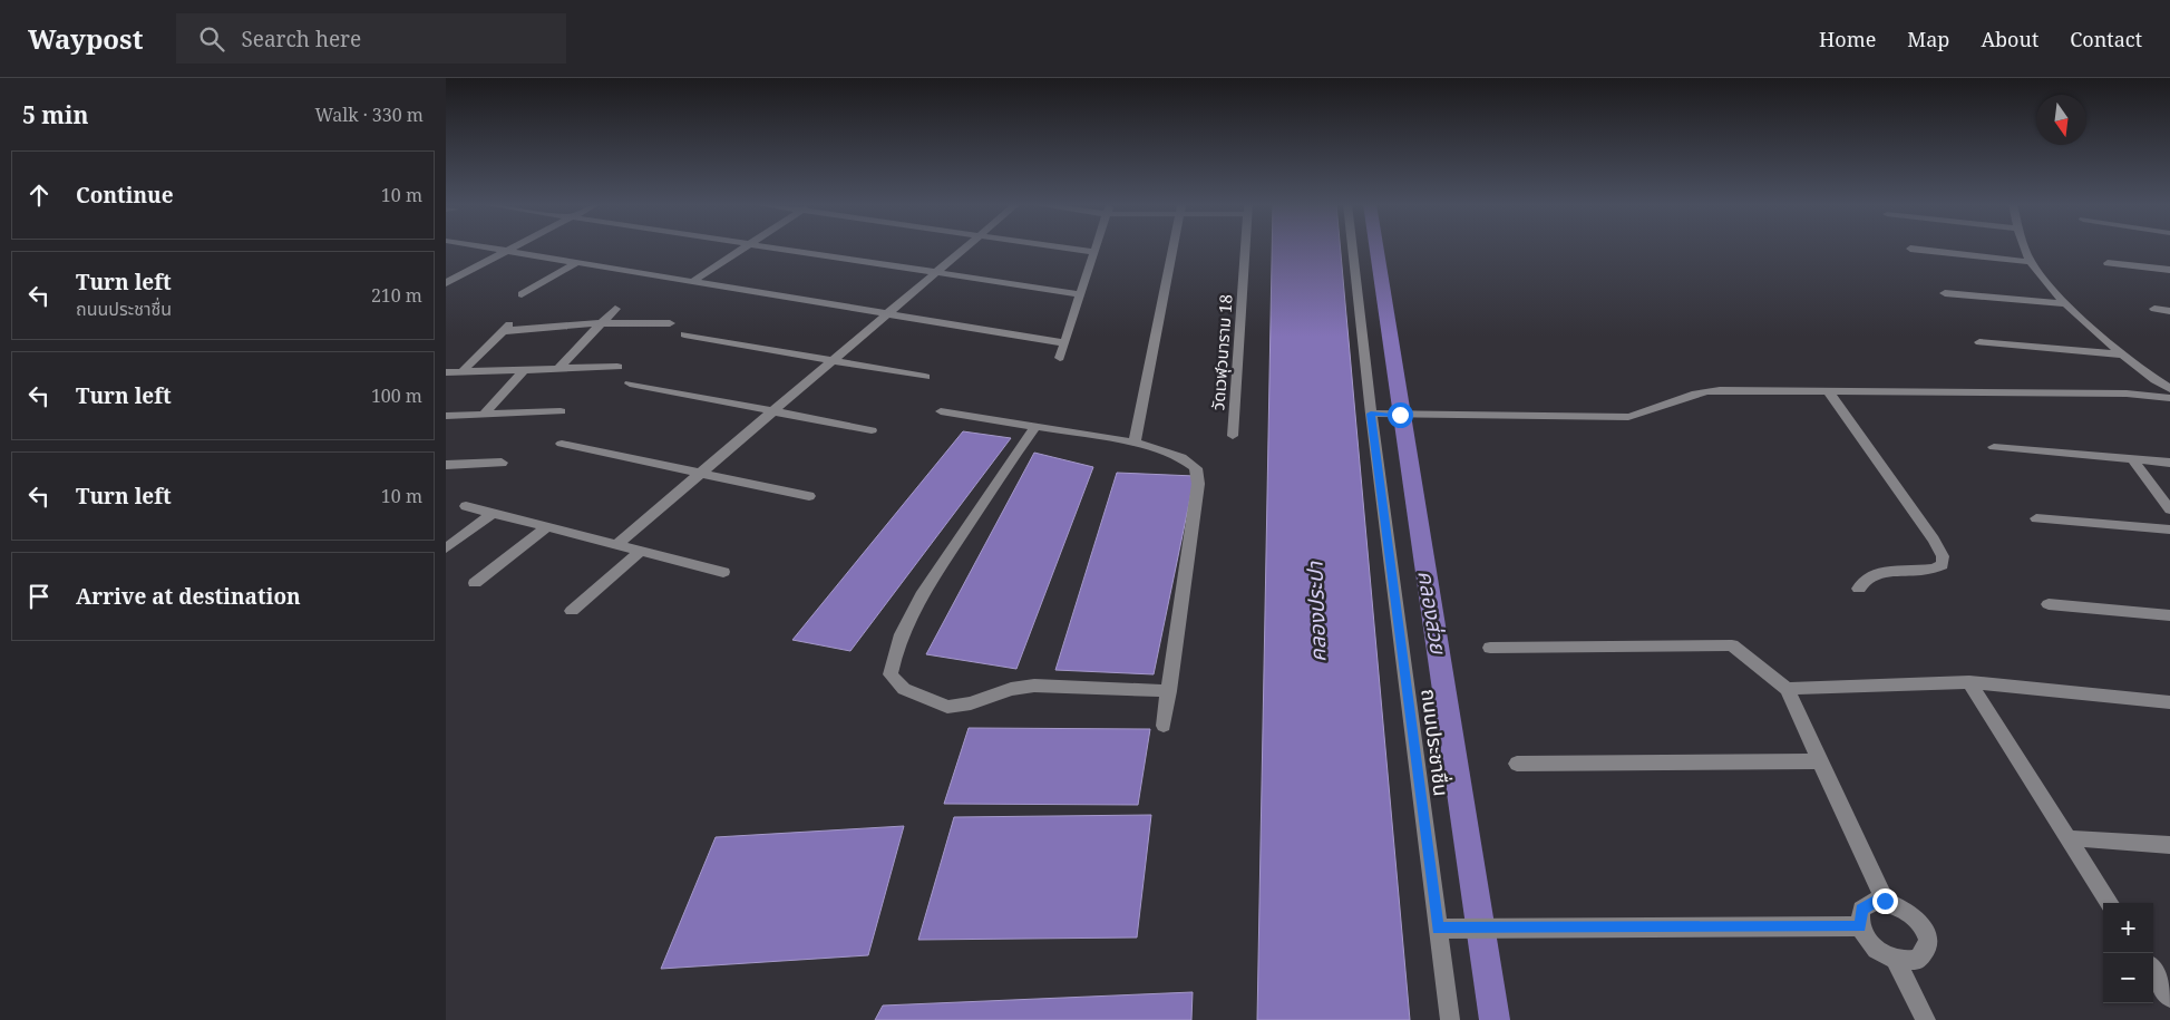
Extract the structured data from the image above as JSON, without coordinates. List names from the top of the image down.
{
  "streets": {
    "street": ["วัดเวฬุวนาราม 18", "ถนนประชาชื่น"]
  },
  "water": ["คลองประปา", "คลองส่วย"],
  "north": "bottom",
  "page": {
    "header": "Waypost",
    "search": "Search here",
    "nav": [
      "Home",
      "Map",
      "About",
      "Contact"
    ],
    "heading": ["5 min", "Walk · 330 m"],
    "list": [
      ["Continue", "10 m"],
      ["Turn left", "ถนนประชาชื่น", "210 m"],
      ["Turn left", "100 m"],
      ["Turn left", "10 m"],
      "Arrive at destination"
    ],
    "map_buttons": ["+", "−"]
  }
}
